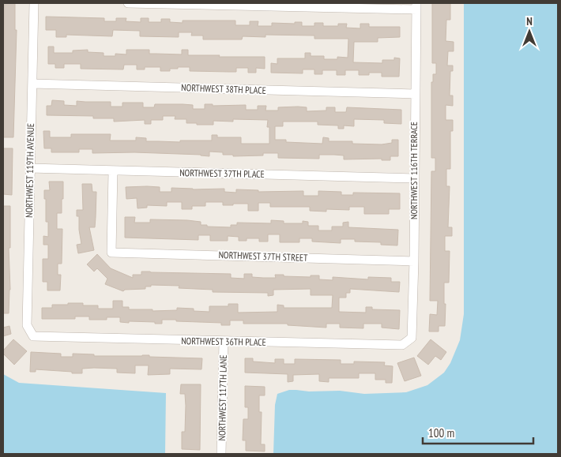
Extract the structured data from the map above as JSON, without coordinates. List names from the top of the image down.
{
  "streets": {
    "street": [
      "NORTHWEST 38TH PLACE",
      "NORTHWEST 119TH AVENUE",
      "NORTHWEST 116TH TERRACE",
      "NORTHWEST 37TH PLACE",
      "NORTHWEST 37TH STREET",
      "NORTHWEST 36TH PLACE",
      "NORTHWEST 117TH LANE"
    ]
  },
  "crossings": [
    ["NORTHWEST 38TH PLACE", "NORTHWEST 119TH AVENUE"],
    ["NORTHWEST 38TH PLACE", "NORTHWEST 116TH TERRACE"],
    ["NORTHWEST 119TH AVENUE", "NORTHWEST 37TH PLACE"],
    ["NORTHWEST 119TH AVENUE", "NORTHWEST 36TH PLACE"],
    ["NORTHWEST 116TH TERRACE", "NORTHWEST 37TH PLACE"],
    ["NORTHWEST 116TH TERRACE", "NORTHWEST 37TH STREET"],
    ["NORTHWEST 116TH TERRACE", "NORTHWEST 36TH PLACE"],
    ["NORTHWEST 37TH PLACE", "NORTHWEST 37TH STREET"],
    ["NORTHWEST 36TH PLACE", "NORTHWEST 117TH LANE"]
  ],
  "scale_bar": "100 m",
  "north": "top"
}
